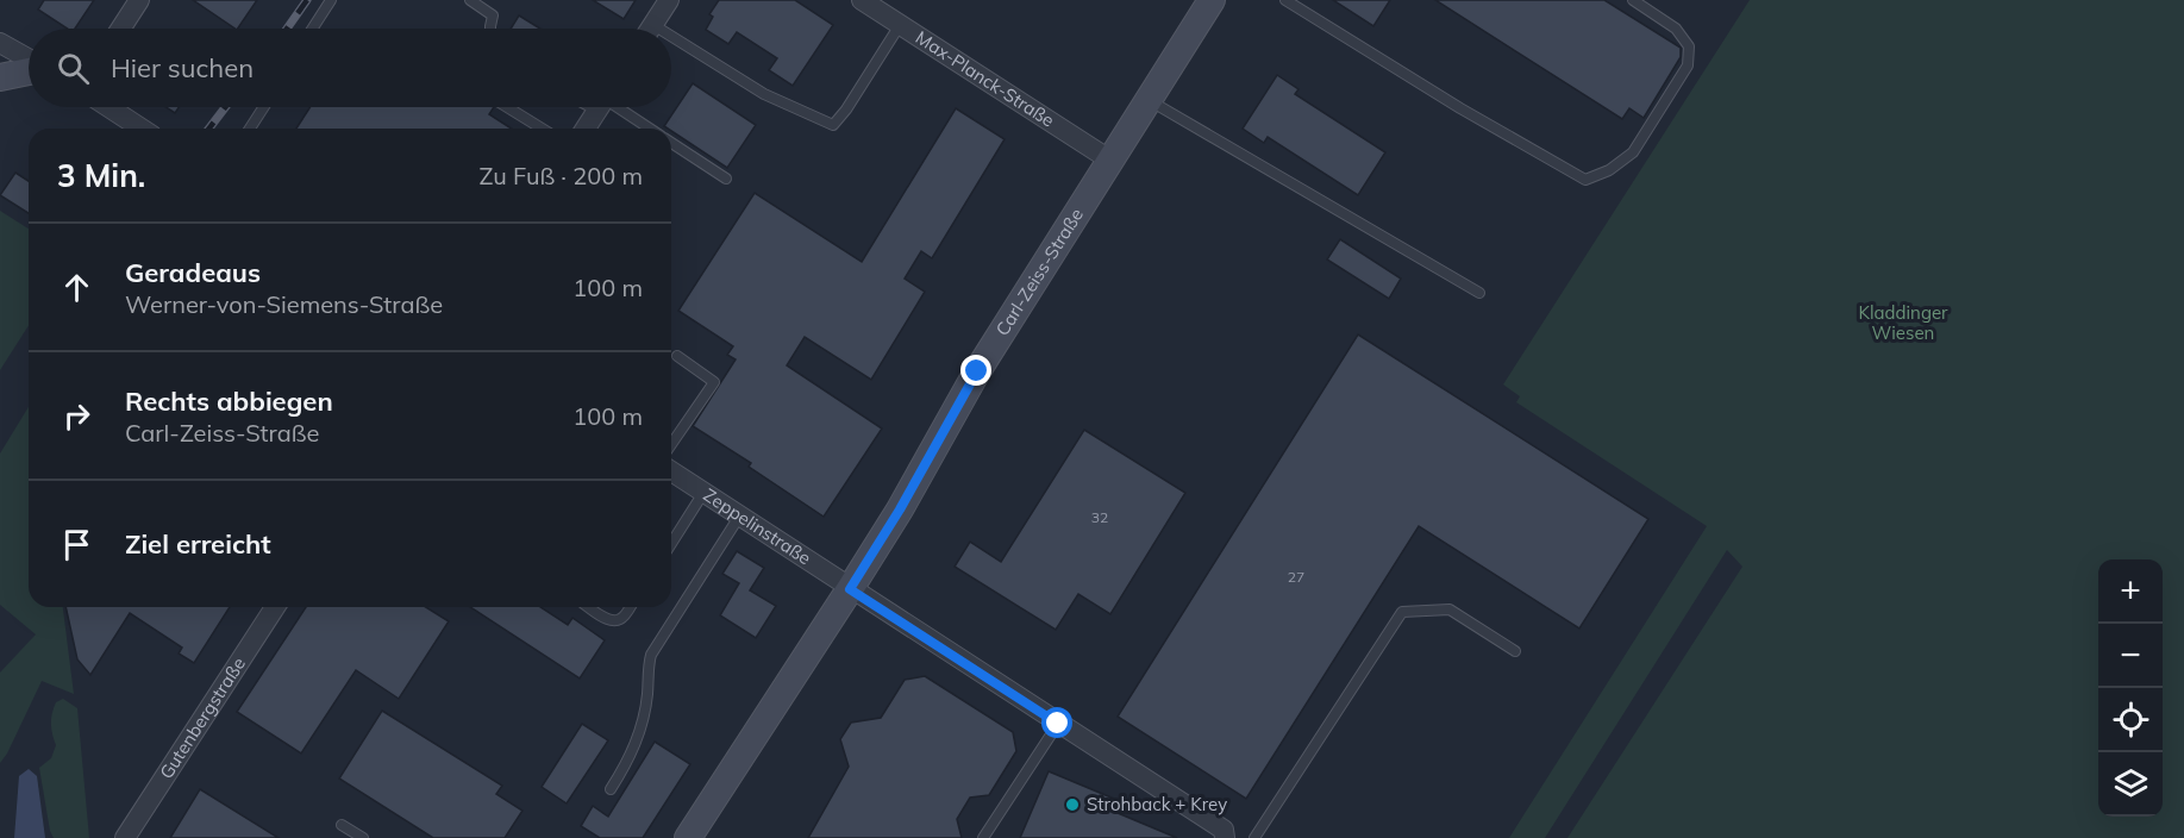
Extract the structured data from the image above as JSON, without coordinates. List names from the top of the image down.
{
  "streets": {
    "main road": ["Carl-Zeiss-Straße"],
    "street": ["Max-Planck-Straße", "Zeppelinstraße", "Gutenbergstraße"]
  },
  "crossings": [
    ["Max-Planck-Straße", "Carl-Zeiss-Straße"],
    ["Carl-Zeiss-Straße", "Zeppelinstraße"]
  ],
  "parks": ["Kladdinger Wiesen"],
  "places": ["Strohback + Krey"],
  "house_numbers": ["32", "27"],
  "page": {
    "search": "Hier suchen",
    "heading": ["3 Min.", "Zu Fuß · 200 m"],
    "list": [
      ["Geradeaus", "Werner-von-Siemens-Straße", "100 m"],
      ["Rechts abbiegen", "Carl-Zeiss-Straße", "100 m"],
      "Ziel erreicht"
    ],
    "map_buttons": ["+", "−"]
  }
}
